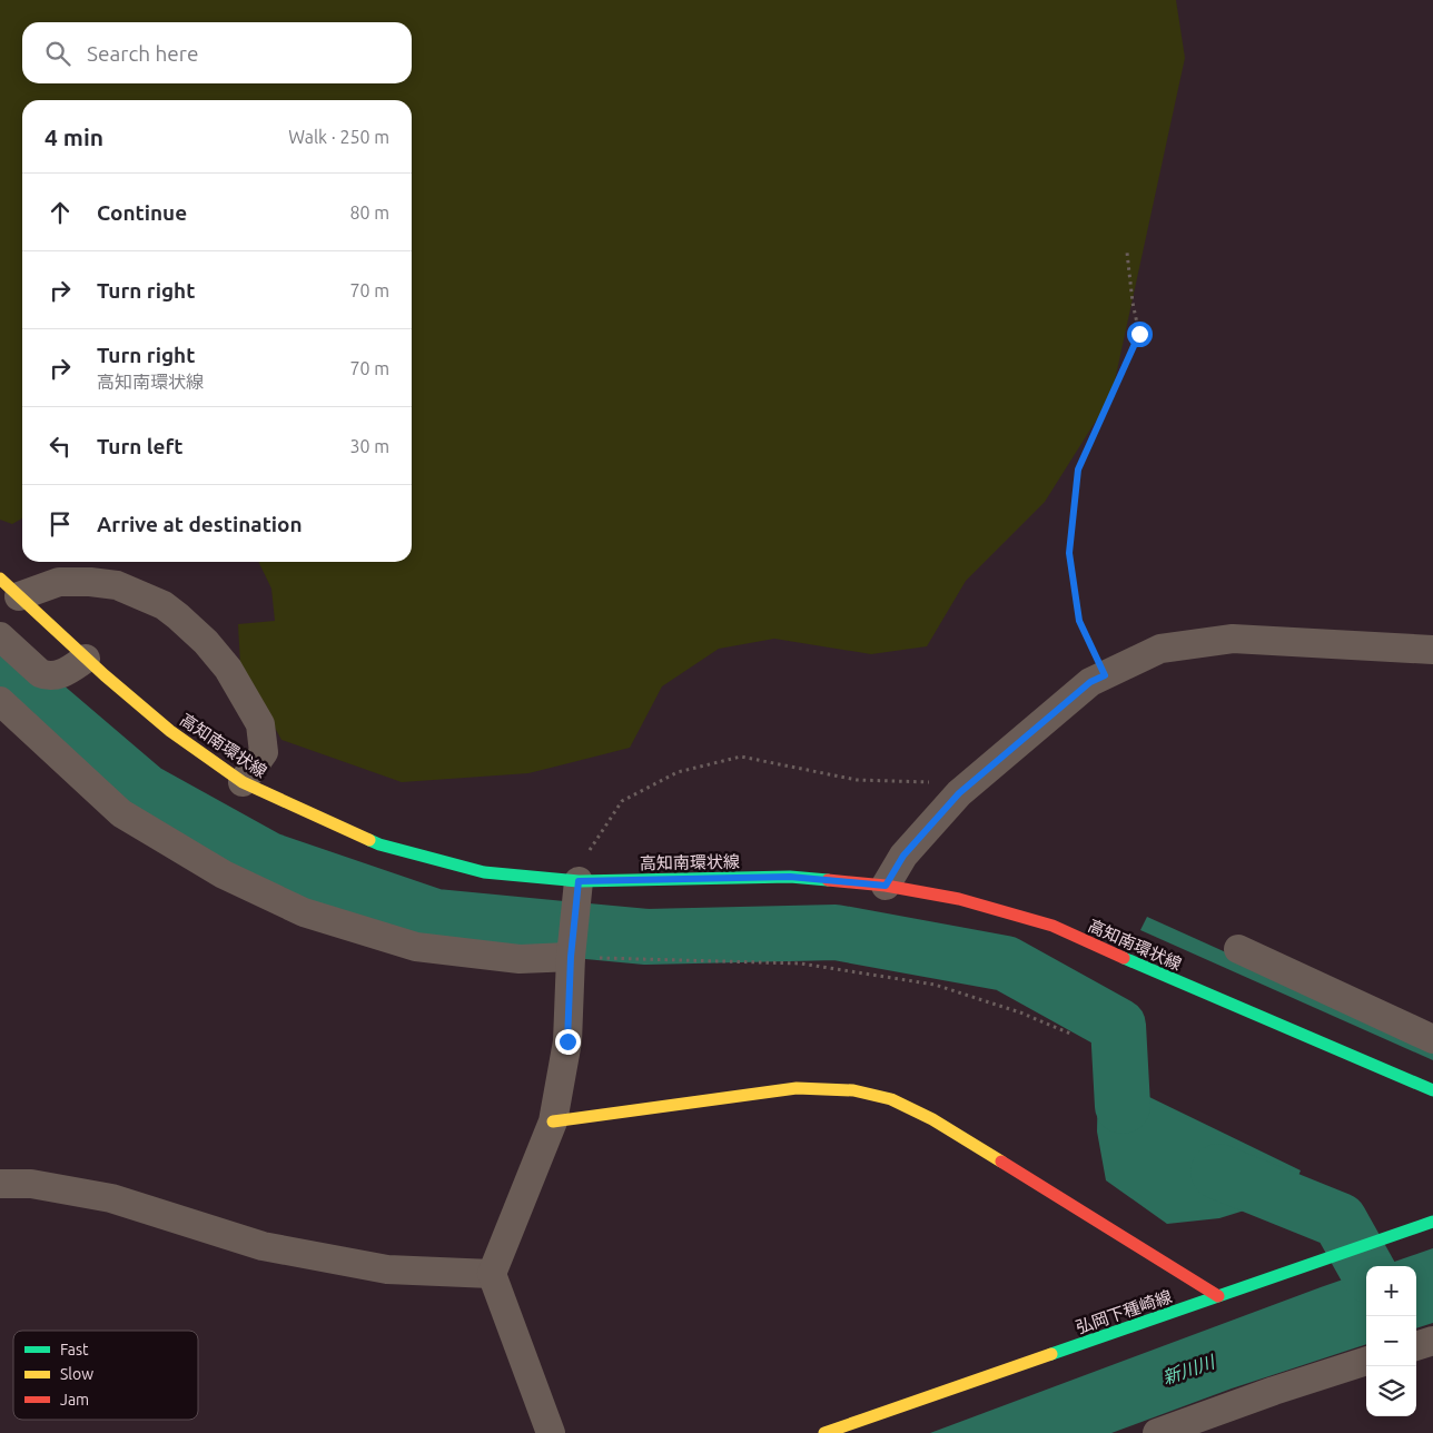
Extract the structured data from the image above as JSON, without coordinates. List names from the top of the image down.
{
  "streets": {
    "main road": ["高知南環状線", "弘岡下種崎線"]
  },
  "water": ["新川川"],
  "legend": ["Fast", "Slow", "Jam"],
  "page": {
    "search": "Search here",
    "heading": ["4 min", "Walk · 250 m"],
    "list": [
      ["Continue", "80 m"],
      ["Turn right", "70 m"],
      ["Turn right", "高知南環状線", "70 m"],
      ["Turn left", "30 m"],
      "Arrive at destination"
    ],
    "map_buttons": ["+", "−"]
  }
}
